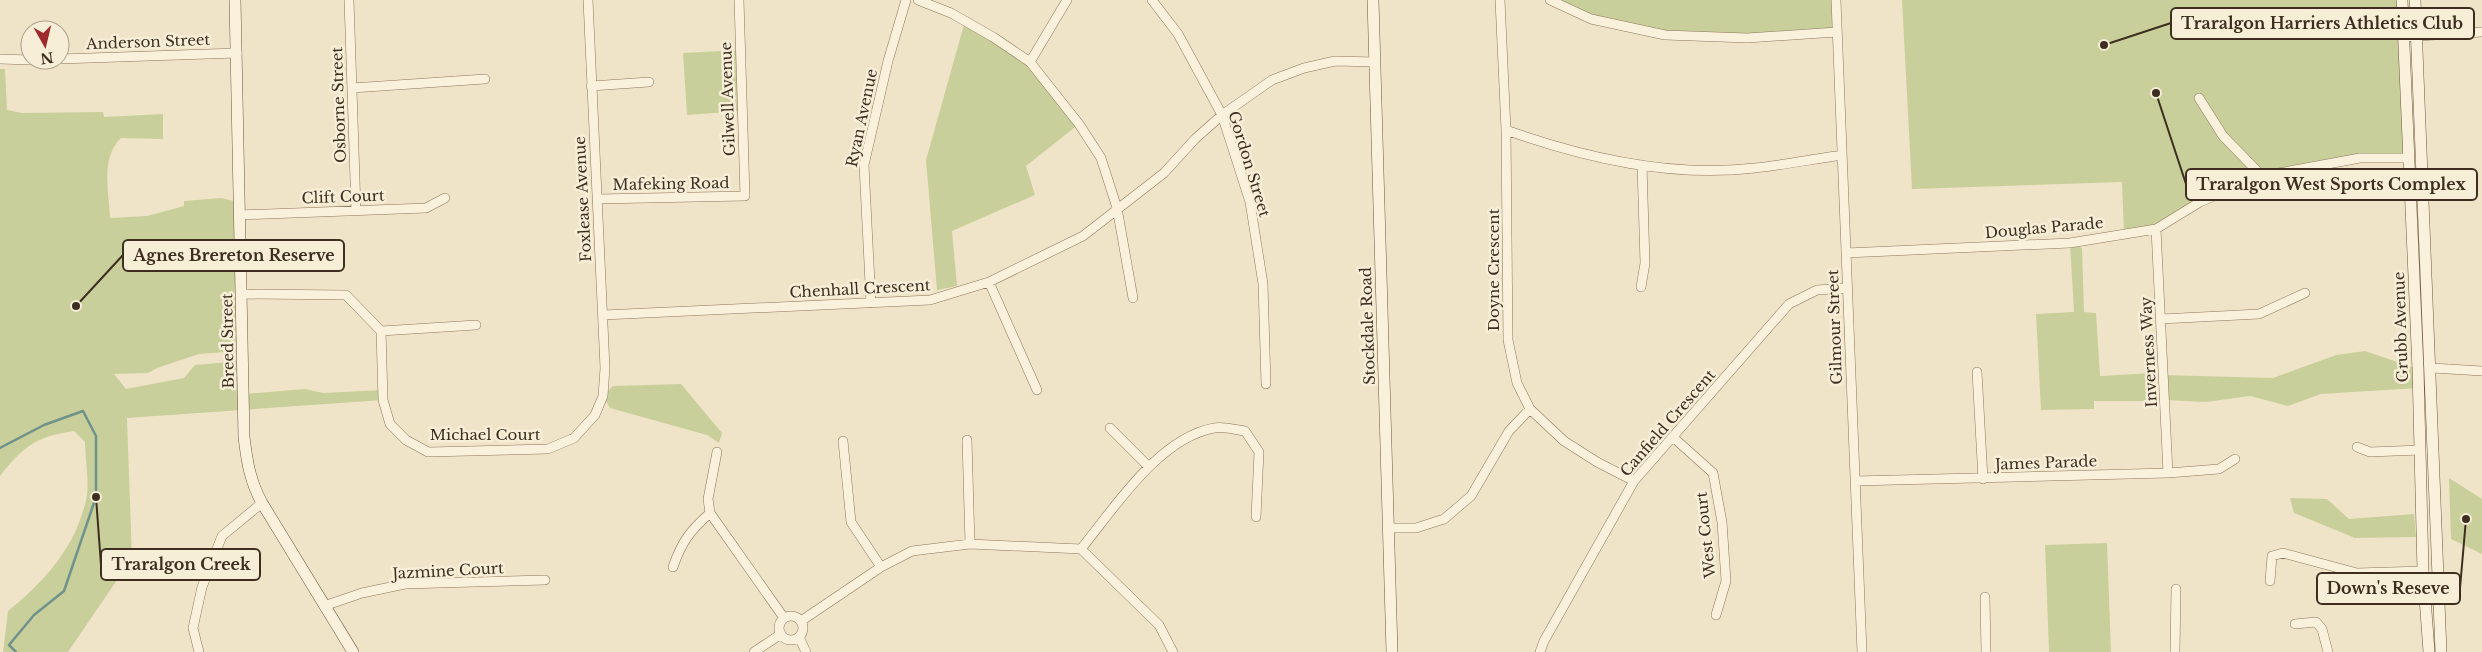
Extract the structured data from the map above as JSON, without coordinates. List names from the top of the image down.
{
  "streets": {
    "street": [
      "Anderson Street",
      "Gilwell Avenue",
      "Osborne Street",
      "Ryan Avenue",
      "Gordon Street",
      "Mafeking Road",
      "Clift Court",
      "Foxlease Avenue",
      "Douglas Parade",
      "Doyne Crescent",
      "Chenhall Crescent",
      "Stockdale Road",
      "Gilmour Street",
      "Grubb Avenue",
      "Breed Street",
      "Inverness Way",
      "Canfield Crescent",
      "Michael Court",
      "James Parade",
      "West Court",
      "Jazmine Court"
    ]
  },
  "crossings": [
    ["Anderson Street", "Breed Street"],
    ["Gilwell Avenue", "Mafeking Road"],
    ["Osborne Street", "Clift Court"],
    ["Ryan Avenue", "Chenhall Crescent"],
    ["Gordon Street", "Chenhall Crescent"],
    ["Mafeking Road", "Foxlease Avenue"],
    ["Clift Court", "Breed Street"],
    ["Foxlease Avenue", "Chenhall Crescent"],
    ["Foxlease Avenue", "Michael Court"],
    ["Douglas Parade", "Gilmour Street"],
    ["Douglas Parade", "Grubb Avenue"],
    ["Douglas Parade", "Inverness Way"],
    ["Doyne Crescent", "Canfield Crescent"],
    ["Chenhall Crescent", "Stockdale Road"],
    ["Gilmour Street", "Canfield Crescent"],
    ["Gilmour Street", "James Parade"],
    ["Breed Street", "Jazmine Court"],
    ["Inverness Way", "James Parade"],
    ["Canfield Crescent", "West Court"]
  ],
  "places": [
    "Traralgon Harriers Athletics Club",
    "Traralgon West Sports Complex",
    "Agnes Brereton Reserve",
    "Traralgon Creek",
    "Down's Reseve"
  ],
  "north": "bottom"
}
